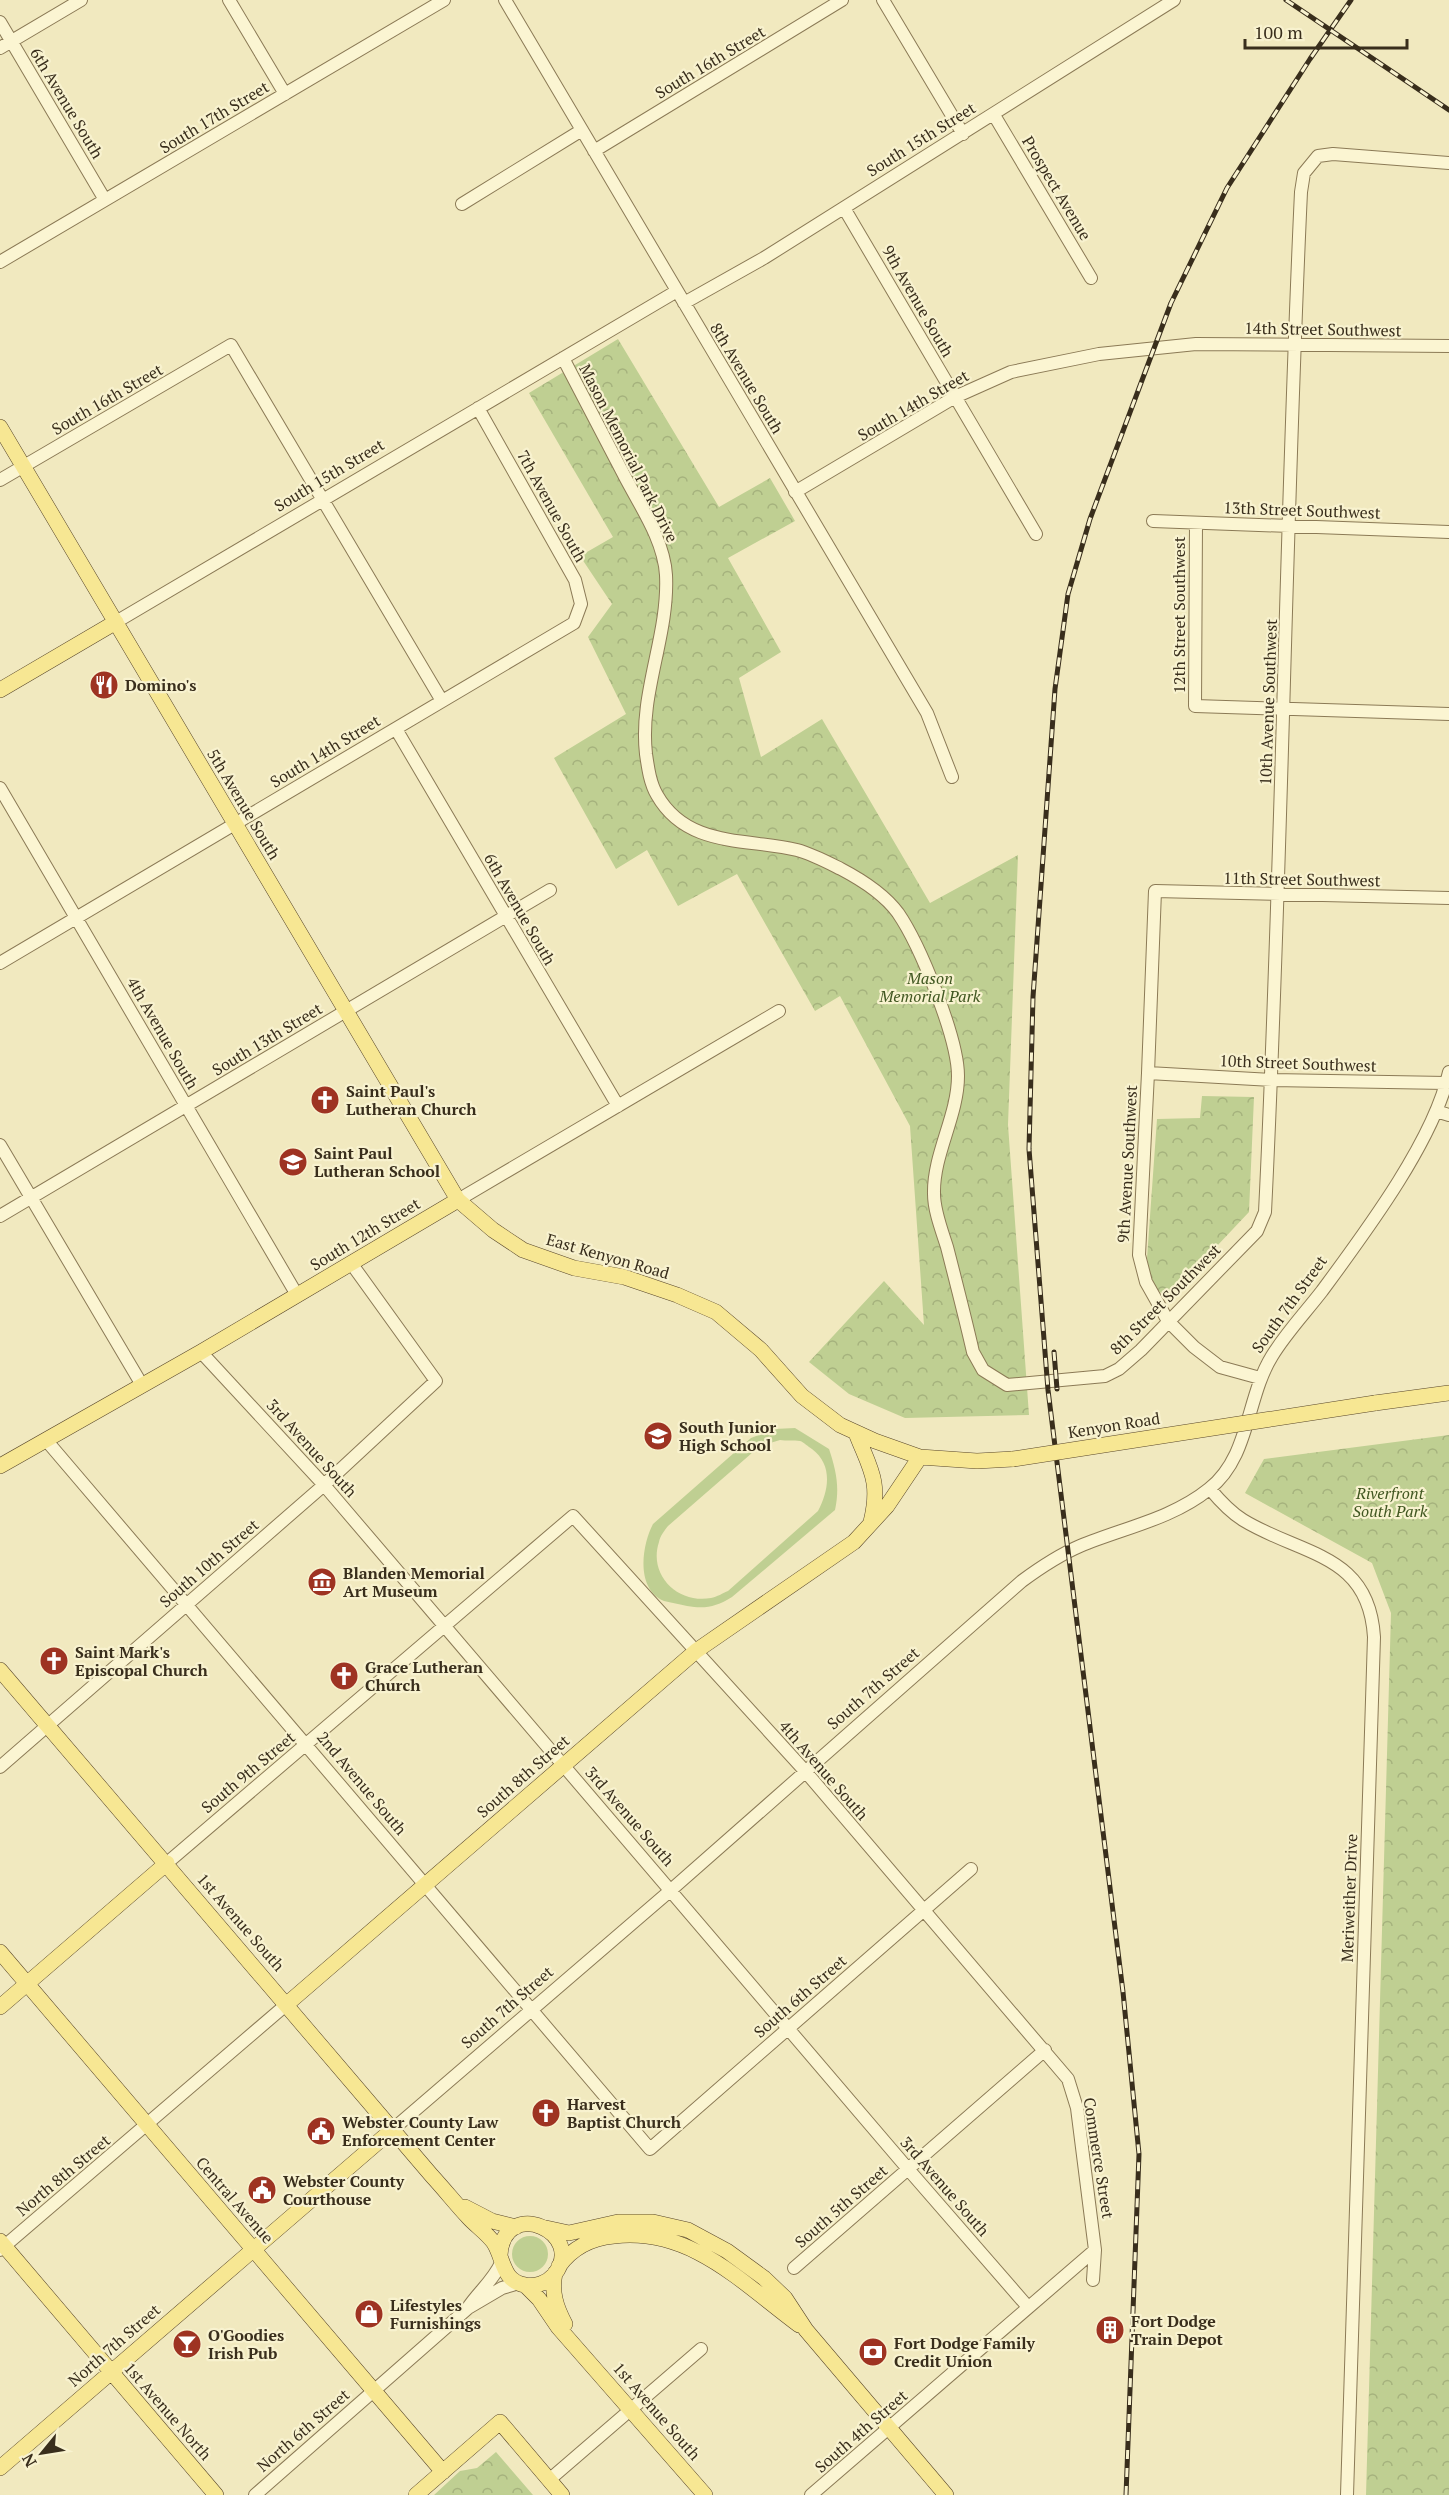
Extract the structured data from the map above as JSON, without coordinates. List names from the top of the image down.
{
  "streets": {
    "main road": [
      "South 15th Street",
      "5th Avenue South",
      "South 12th Street",
      "East Kenyon Road",
      "South 7th Street",
      "Kenyon Road",
      "South 9th Street",
      "South 8th Street",
      "1st Avenue South",
      "Central Avenue",
      "North 7th Street",
      "1st Avenue North"
    ],
    "street": [
      "South 16th Street",
      "6th Avenue South",
      "South 17th Street",
      "Prospect Avenue",
      "9th Avenue South",
      "14th Street Southwest",
      "8th Avenue South",
      "South 14th Street",
      "Mason Memorial Park Drive",
      "7th Avenue South",
      "13th Street Southwest",
      "12th Street Southwest",
      "10th Avenue Southwest",
      "11th Street Southwest",
      "4th Avenue South",
      "South 13th Street",
      "10th Street Southwest",
      "9th Avenue Southwest",
      "8th Street Southwest",
      "3rd Avenue South",
      "South 10th Street",
      "2nd Avenue South",
      "Meriweither Drive",
      "South 6th Street",
      "Commerce Street",
      "North 8th Street",
      "South 5th Street",
      "North 6th Street",
      "South 4th Street"
    ]
  },
  "crossings": [
    ["South 16th Street", "South 15th Street"],
    ["South 16th Street", "8th Avenue South"],
    ["South 16th Street", "5th Avenue South"],
    ["6th Avenue South", "South 17th Street"],
    ["6th Avenue South", "South 14th Street"],
    ["6th Avenue South", "South 13th Street"],
    ["6th Avenue South", "South 12th Street"],
    ["South 15th Street", "Prospect Avenue"],
    ["South 15th Street", "9th Avenue South"],
    ["South 15th Street", "8th Avenue South"],
    ["South 15th Street", "Mason Memorial Park Drive"],
    ["South 15th Street", "7th Avenue South"],
    ["South 15th Street", "5th Avenue South"],
    ["9th Avenue South", "South 14th Street"],
    ["14th Street Southwest", "South 14th Street"],
    ["14th Street Southwest", "10th Avenue Southwest"],
    ["8th Avenue South", "South 14th Street"],
    ["South 14th Street", "7th Avenue South"],
    ["South 14th Street", "5th Avenue South"],
    ["South 14th Street", "4th Avenue South"],
    ["Mason Memorial Park Drive", "8th Street Southwest"],
    ["13th Street Southwest", "12th Street Southwest"],
    ["13th Street Southwest", "10th Avenue Southwest"],
    ["12th Street Southwest", "10th Avenue Southwest"],
    ["10th Avenue Southwest", "11th Street Southwest"],
    ["10th Avenue Southwest", "10th Street Southwest"],
    ["10th Avenue Southwest", "8th Street Southwest"],
    ["5th Avenue South", "South 13th Street"],
    ["5th Avenue South", "South 12th Street"],
    ["5th Avenue South", "East Kenyon Road"],
    ["11th Street Southwest", "9th Avenue Southwest"],
    ["4th Avenue South", "South 13th Street"],
    ["4th Avenue South", "South 12th Street"],
    ["4th Avenue South", "South 7th Street"],
    ["4th Avenue South", "South 9th Street"],
    ["4th Avenue South", "South 8th Street"],
    ["4th Avenue South", "South 6th Street"],
    ["4th Avenue South", "Commerce Street"],
    ["4th Avenue South", "South 5th Street"],
    ["10th Street Southwest", "9th Avenue Southwest"],
    ["10th Street Southwest", "South 7th Street"],
    ["9th Avenue Southwest", "8th Street Southwest"],
    ["9th Avenue Southwest", "South 7th Street"],
    ["South 12th Street", "East Kenyon Road"],
    ["South 12th Street", "3rd Avenue South"],
    ["South 12th Street", "South 10th Street"],
    ["South 12th Street", "2nd Avenue South"],
    ["East Kenyon Road", "Kenyon Road"],
    ["South 7th Street", "3rd Avenue South"],
    ["South 7th Street", "2nd Avenue South"],
    ["South 7th Street", "Meriweither Drive"],
    ["South 7th Street", "1st Avenue South"],
    ["South 7th Street", "Central Avenue"],
    ["South 7th Street", "North 7th Street"],
    ["Kenyon Road", "South 8th Street"],
    ["3rd Avenue South", "South 10th Street"],
    ["3rd Avenue South", "South 9th Street"],
    ["3rd Avenue South", "South 8th Street"],
    ["3rd Avenue South", "South 6th Street"],
    ["3rd Avenue South", "South 5th Street"],
    ["3rd Avenue South", "South 4th Street"],
    ["South 10th Street", "2nd Avenue South"],
    ["South 10th Street", "1st Avenue South"],
    ["South 9th Street", "2nd Avenue South"],
    ["South 9th Street", "1st Avenue South"],
    ["South 9th Street", "Central Avenue"],
    ["South 8th Street", "2nd Avenue South"],
    ["South 8th Street", "1st Avenue South"],
    ["South 8th Street", "North 8th Street"],
    ["South 8th Street", "Central Avenue"],
    ["2nd Avenue South", "South 6th Street"],
    ["Commerce Street", "South 5th Street"],
    ["Commerce Street", "South 4th Street"],
    ["North 8th Street", "Central Avenue"],
    ["North 8th Street", "1st Avenue North"],
    ["Central Avenue", "North 7th Street"],
    ["Central Avenue", "North 6th Street"],
    ["North 7th Street", "1st Avenue North"]
  ],
  "parks": ["Mason Memorial Park", "Riverfront South Park"],
  "places": {
    "restaurant": ["Domino's"],
    "church": [
      "Saint Paul's Lutheran Church",
      "Saint Mark's Episcopal Church",
      "Grace Lutheran Church",
      "Harvest Baptist Church"
    ],
    "school or university": ["Saint Paul Lutheran School", "South Junior High School"],
    "museum": ["Blanden Memorial Art Museum"],
    "public building": ["Webster County Law Enforcement Center", "Webster County Courthouse"],
    "shop": ["Lifestyles Furnishings"],
    "building": ["Fort Dodge Train Depot"],
    "bar": ["O'Goodies Irish Pub"],
    "bank": ["Fort Dodge Family Credit Union"]
  },
  "scale_bar": "100 m",
  "north": "bottom left"
}
